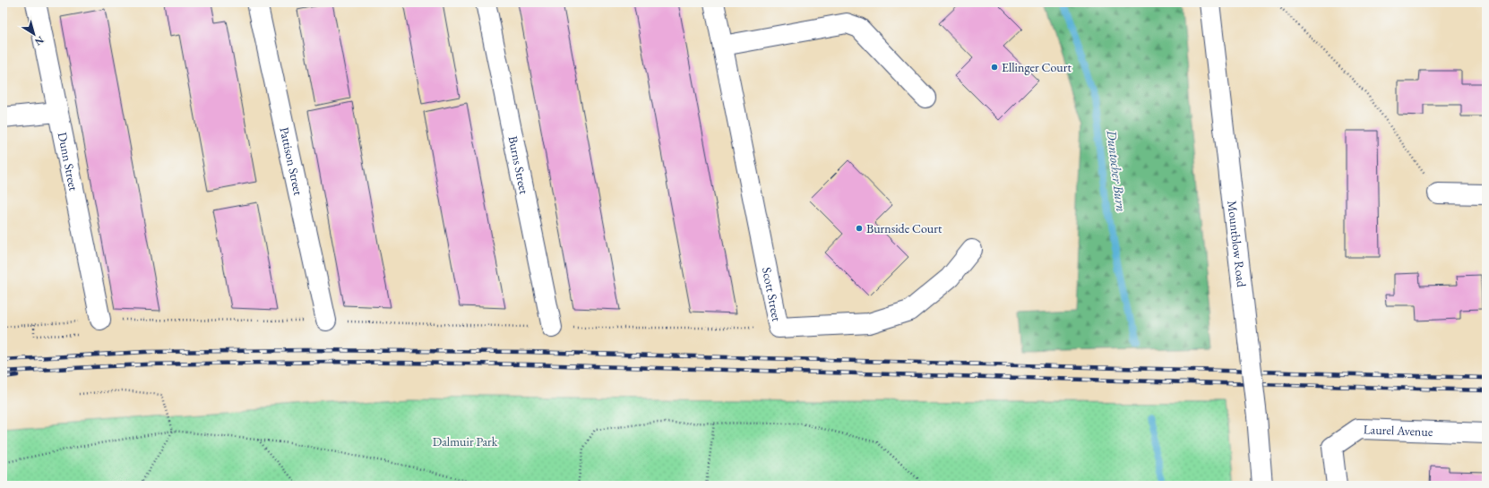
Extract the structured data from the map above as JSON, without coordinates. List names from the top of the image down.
{
  "streets": {
    "street": [
      "Dunn Street",
      "Pattison Street",
      "Burns Street",
      "Mountblow Road",
      "Scott Street",
      "Laurel Avenue"
    ]
  },
  "water": ["Duntocher Burn"],
  "parks": ["Dalmuir Park"],
  "places": ["Ellinger Court", "Burnside Court"],
  "north": "bottom right"
}
